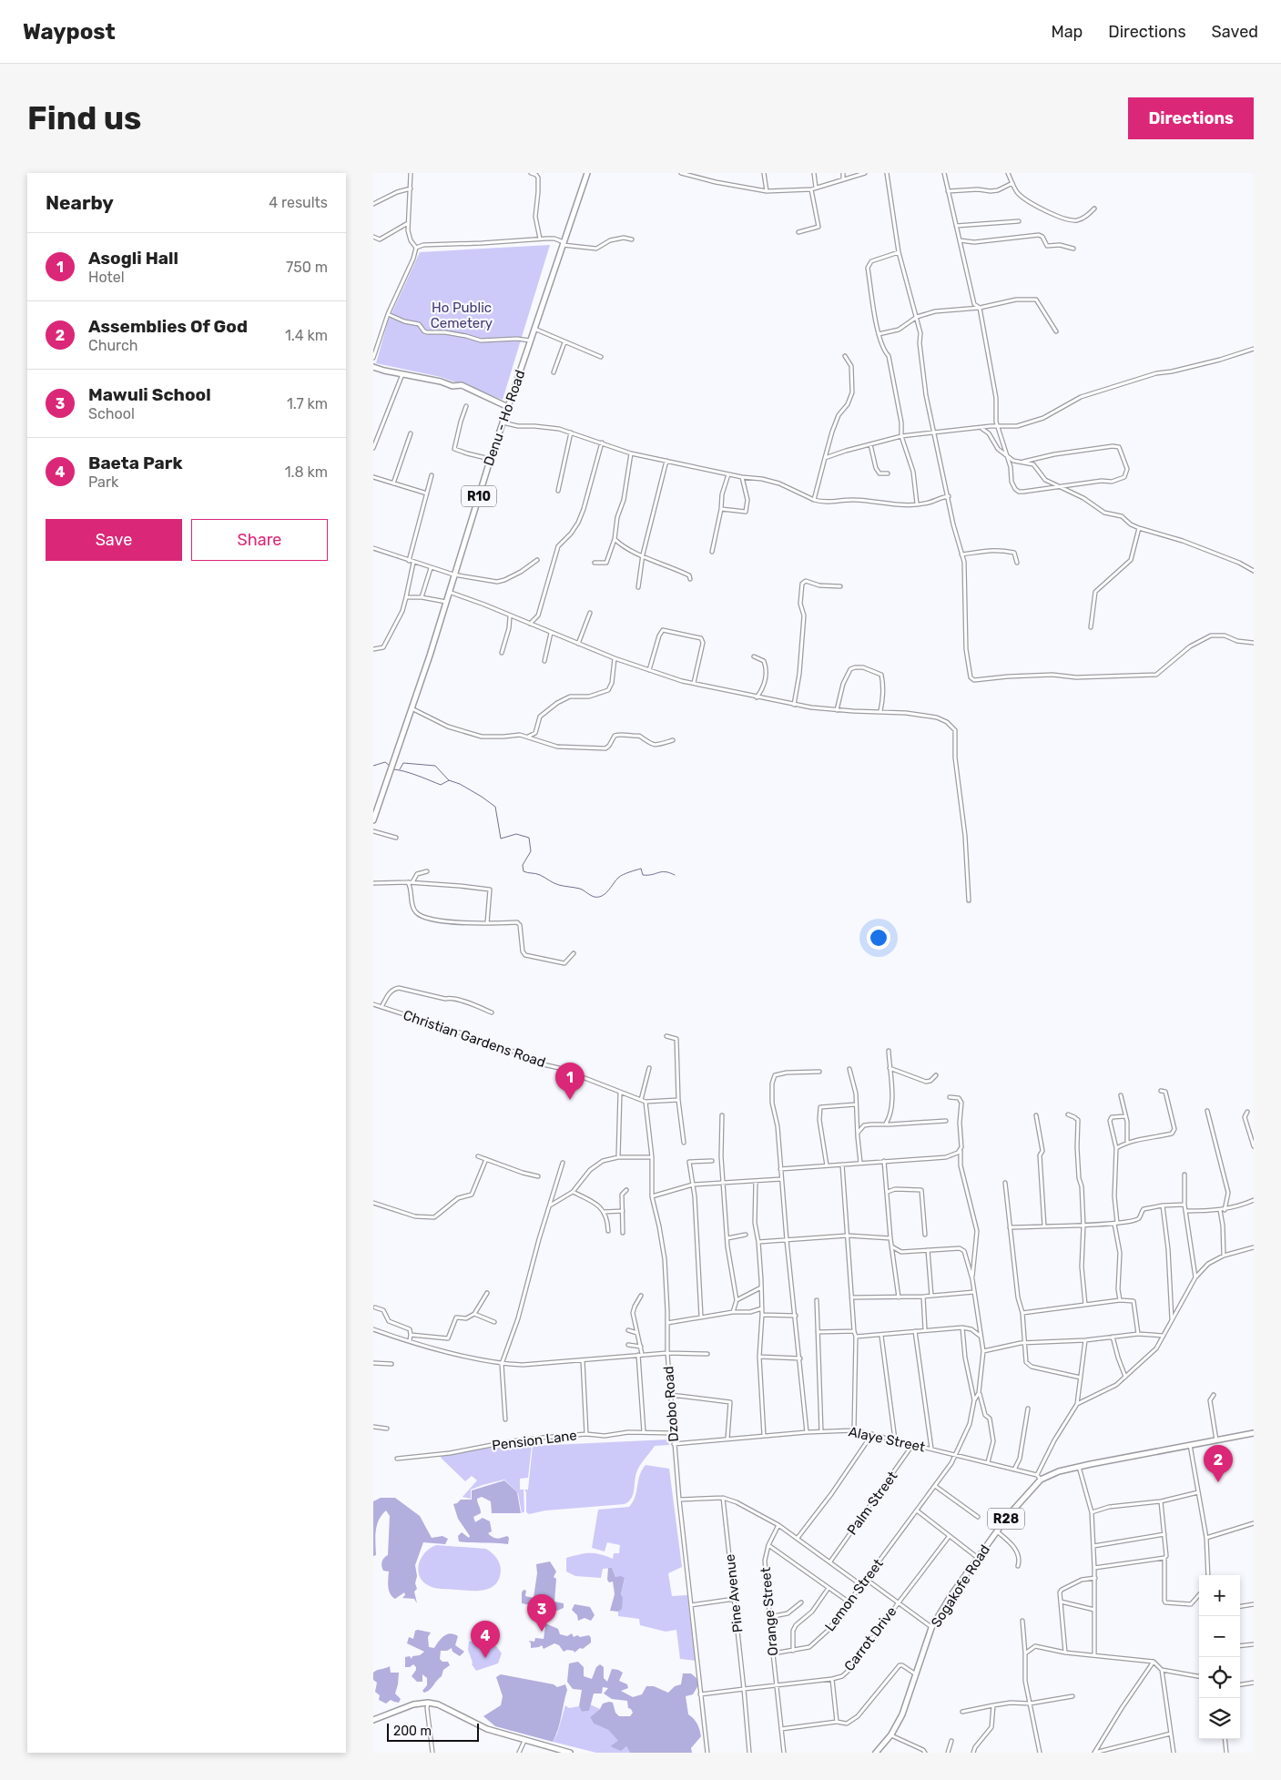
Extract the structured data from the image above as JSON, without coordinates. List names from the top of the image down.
{
  "streets": {
    "main road": [
      "Denu - Ho Road",
      "R10",
      "R28",
      "Sogakofe Road"
    ],
    "street": [
      "Christian Gardens Road",
      "Dzobo Road",
      "Alaye Street",
      "Pension Lane",
      "Palm Street",
      "Pine Avenue",
      "Lemon Street",
      "Orange Street",
      "Carrot Drive"
    ]
  },
  "crossings": [
    ["Dzobo Road", "Alaye Street"],
    ["Dzobo Road", "Pension Lane"],
    ["Alaye Street", "Palm Street"],
    ["Alaye Street", "Sogakofe Road"],
    ["Alaye Street", "Lemon Street"],
    ["Lemon Street", "Orange Street"]
  ],
  "parks": ["Ho Public Cemetery"],
  "scale_bar": "200 m",
  "page": {
    "header": "Waypost",
    "nav": ["Map", "Directions", "Saved"],
    "buttons": [
      "Directions",
      ["Save", "Share"]
    ],
    "title": "Find us",
    "heading": ["Nearby", "4 results"],
    "list": [
      {
        "mark": "1",
        "name": "Asogli Hall",
        "note": "Hotel",
        "value": "750 m"
      },
      {
        "mark": "2",
        "name": "Assemblies Of God",
        "note": "Church",
        "value": "1.4 km"
      },
      {
        "mark": "3",
        "name": "Mawuli School",
        "note": "School",
        "value": "1.7 km"
      },
      {
        "mark": "4",
        "name": "Baeta Park",
        "note": "Park",
        "value": "1.8 km"
      }
    ],
    "pins": [
      "1",
      "2",
      "3",
      "4"
    ],
    "map_buttons": ["+", "−"],
    "scale": "200 m"
  }
}
